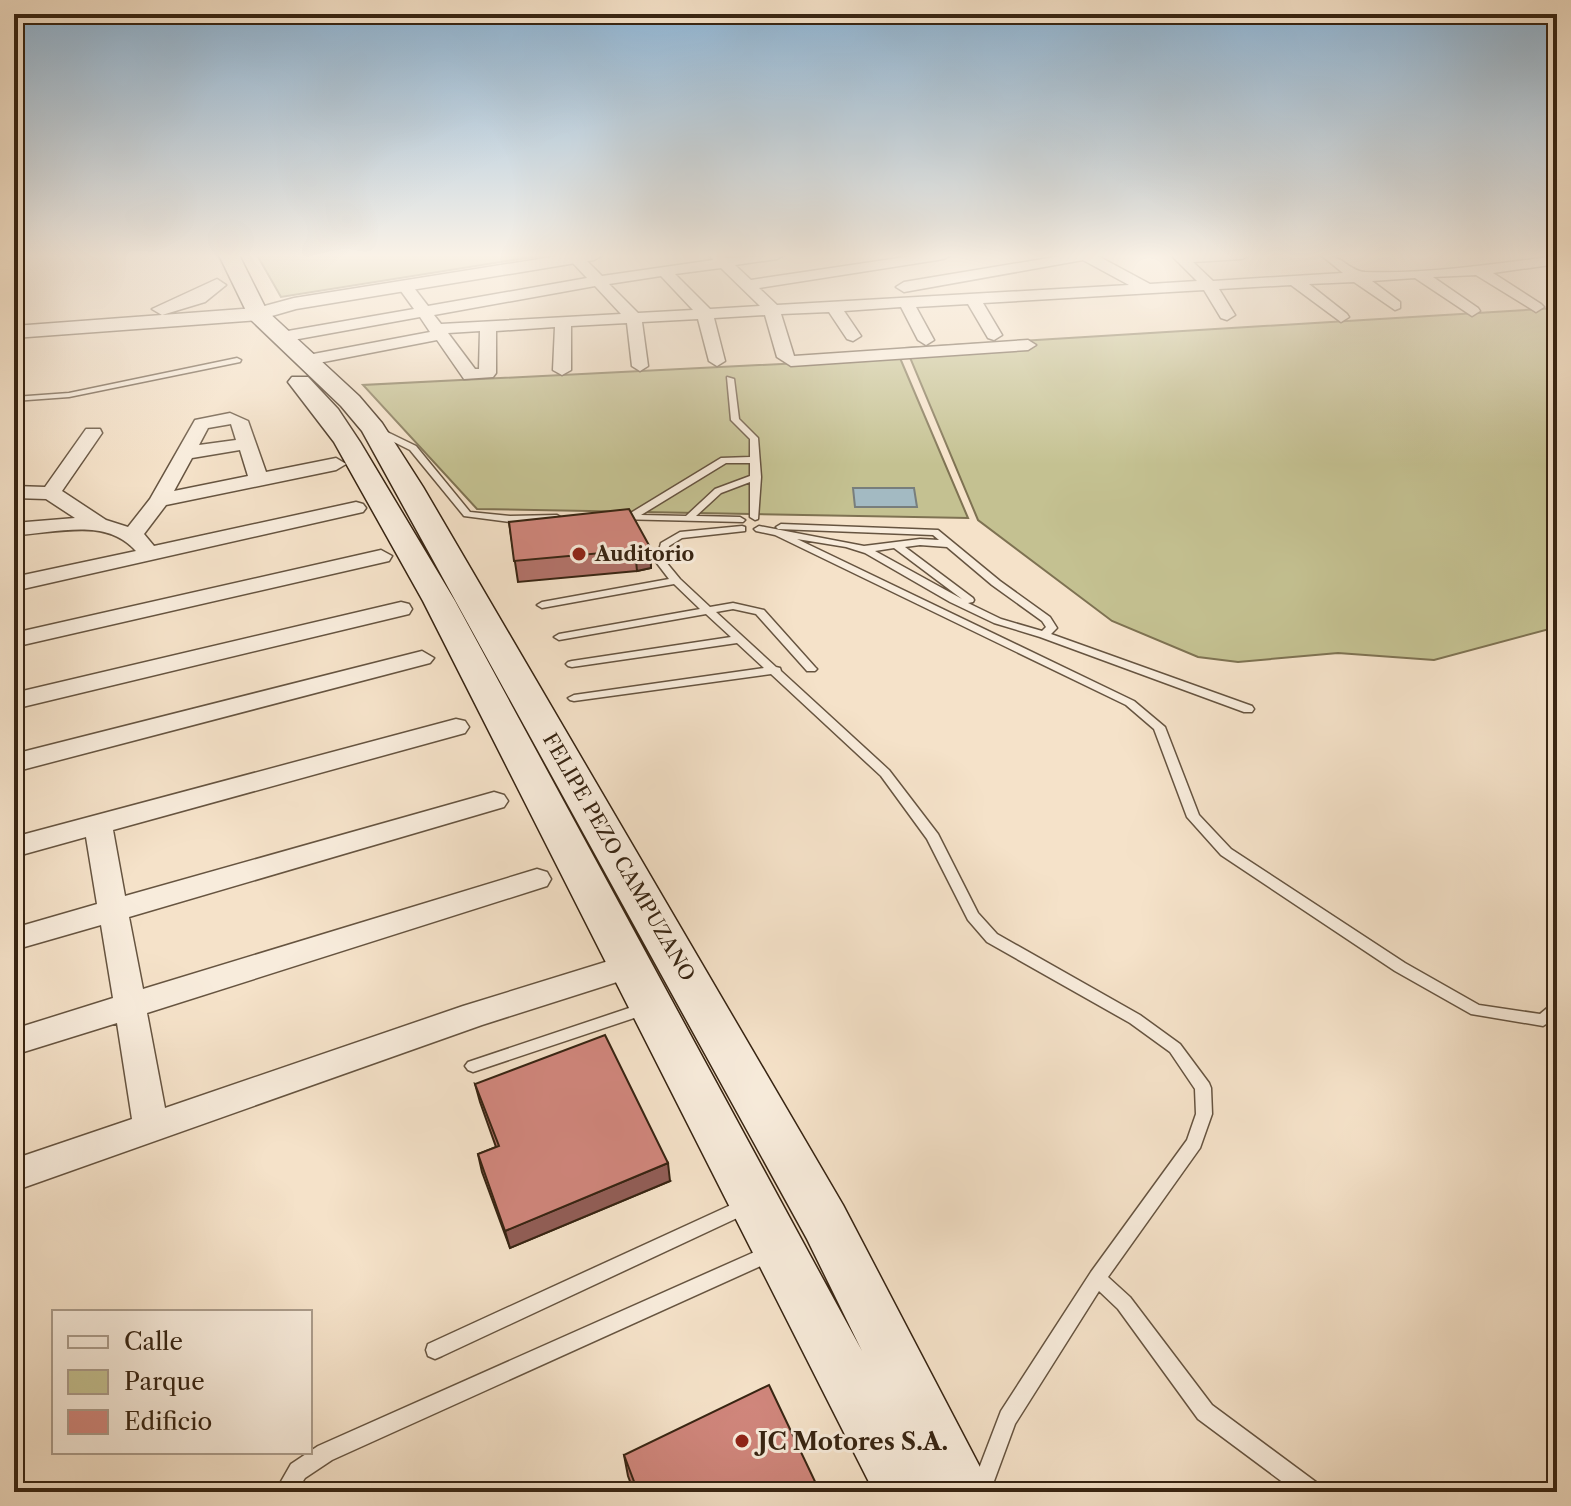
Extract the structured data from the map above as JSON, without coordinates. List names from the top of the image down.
{
  "streets": {
    "main road": ["FELIPE PEZO CAMPUZANO"]
  },
  "places": ["Auditorio", "JC Motores S.A."],
  "legend": ["Calle", "Parque", "Edificio"]
}
